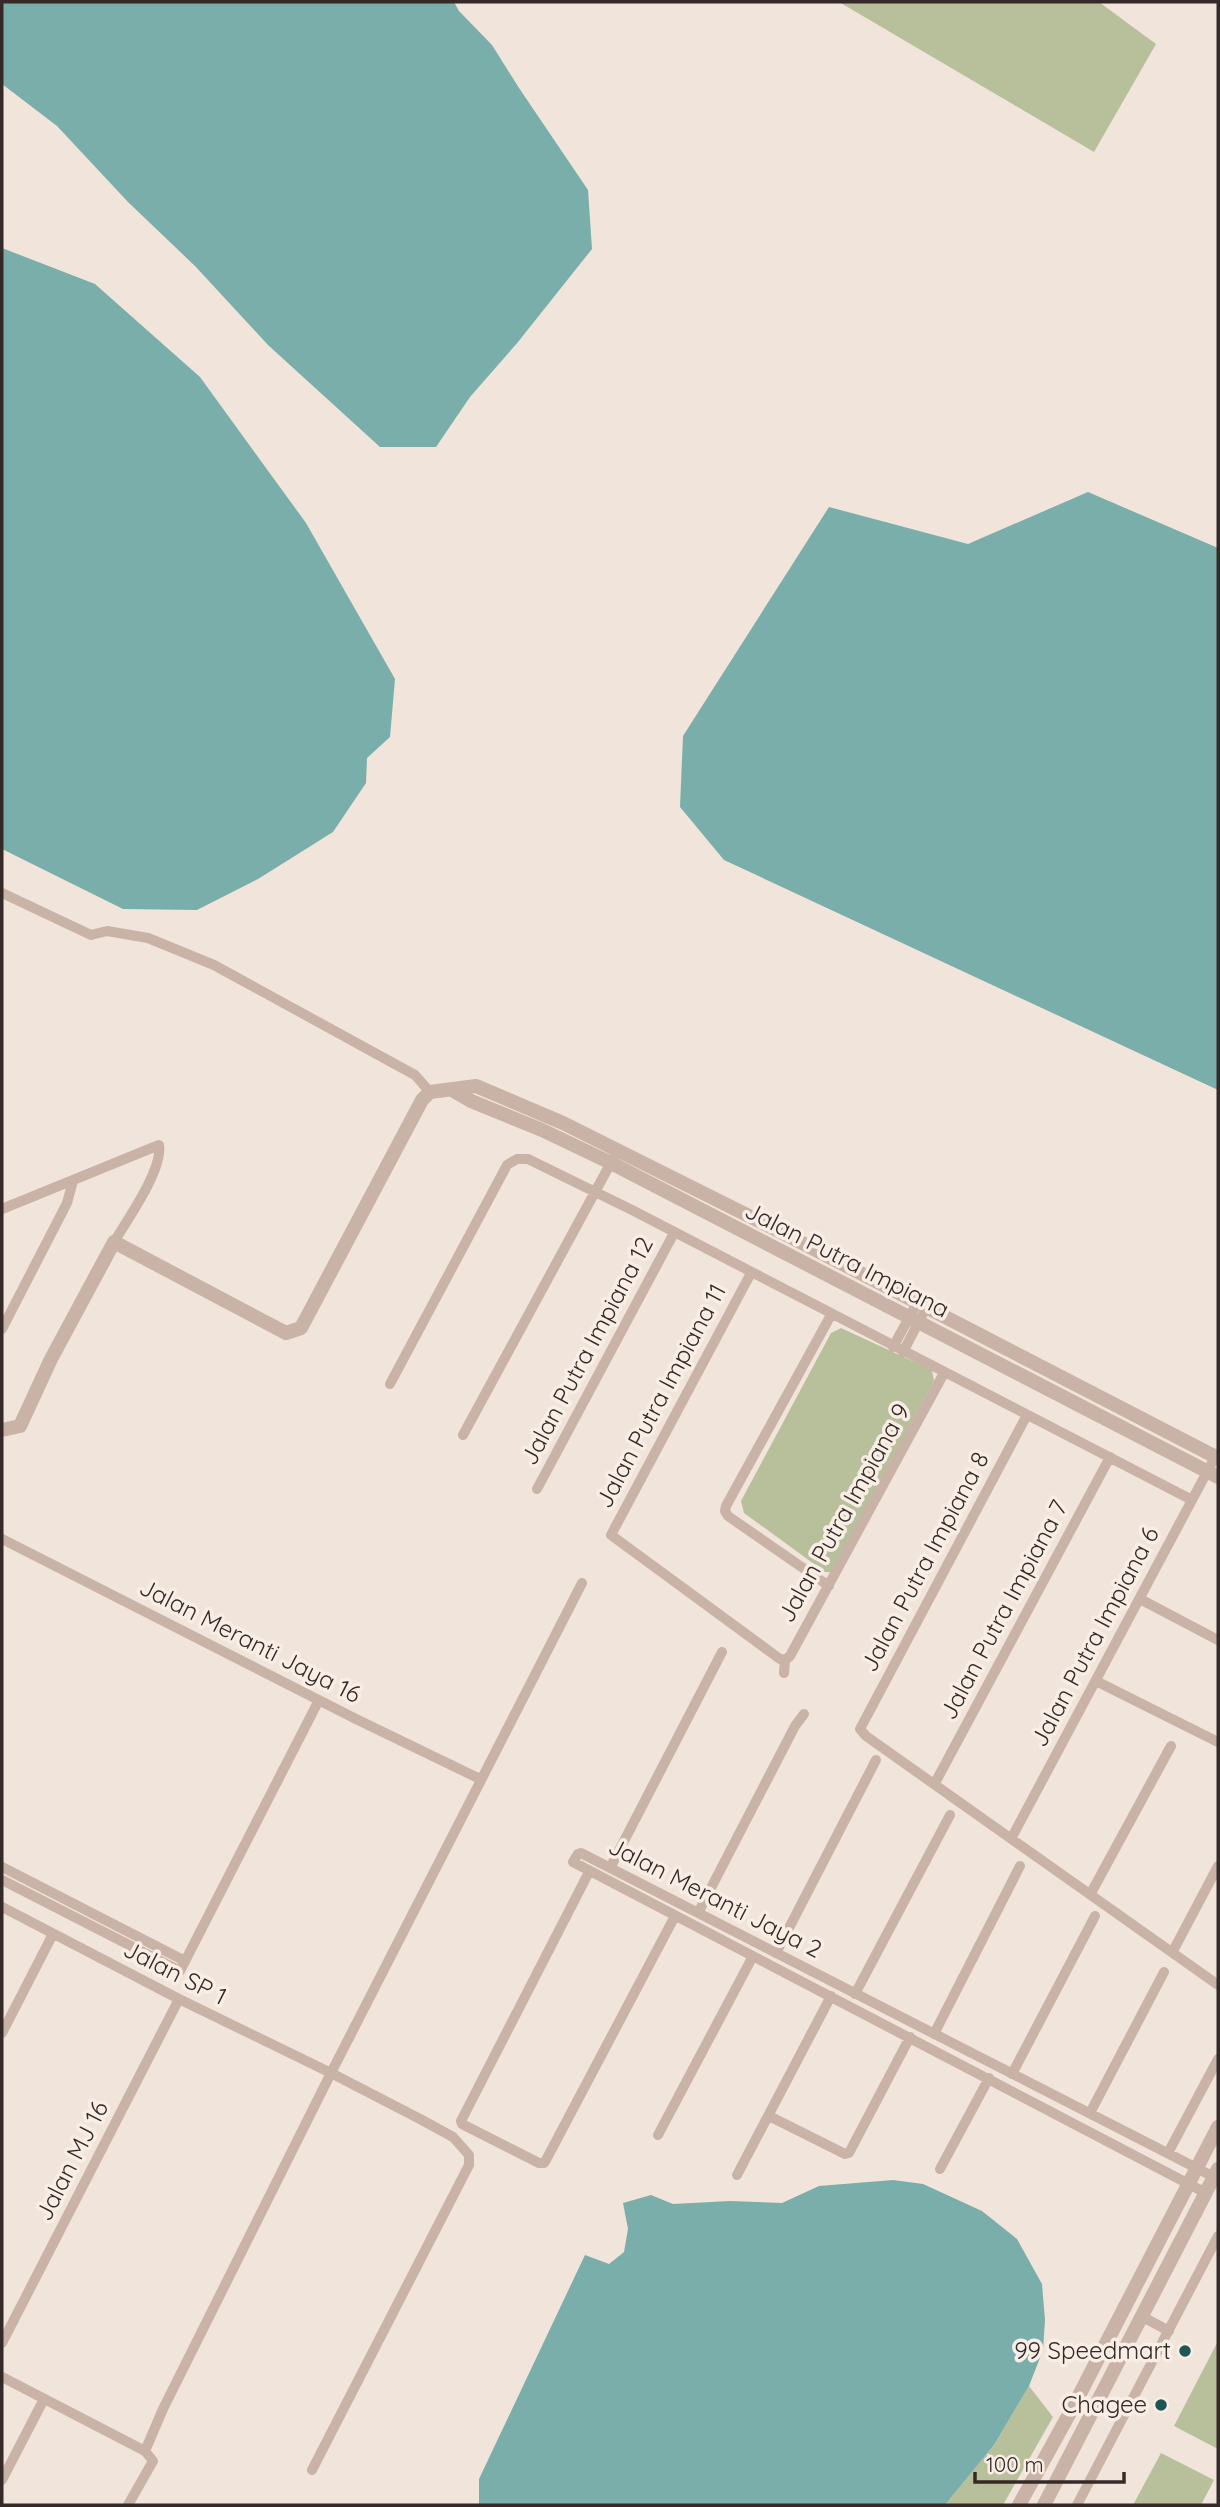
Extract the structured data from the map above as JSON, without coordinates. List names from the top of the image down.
{
  "streets": {
    "street": [
      "Jalan Putra Impiana",
      "Jalan Putra Impiana 12",
      "Jalan Putra Impiana 11",
      "Jalan Putra Impiana 9",
      "Jalan Putra Impiana 8",
      "Jalan Putra Impiana 7",
      "Jalan Putra Impiana 6",
      "Jalan Meranti Jaya 16",
      "Jalan Meranti Jaya 2",
      "Jalan SP 1",
      "Jalan MJ 16"
    ]
  },
  "crossings": [
    ["Jalan Putra Impiana", "Jalan Putra Impiana 6"],
    ["Jalan Putra Impiana 11", "Jalan Putra Impiana 9"],
    ["Jalan Putra Impiana 8", "Jalan Putra Impiana 7"],
    ["Jalan SP 1", "Jalan MJ 16"]
  ],
  "places": ["99 Speedmart", "Chagee"],
  "scale_bar": "100 m"
}
